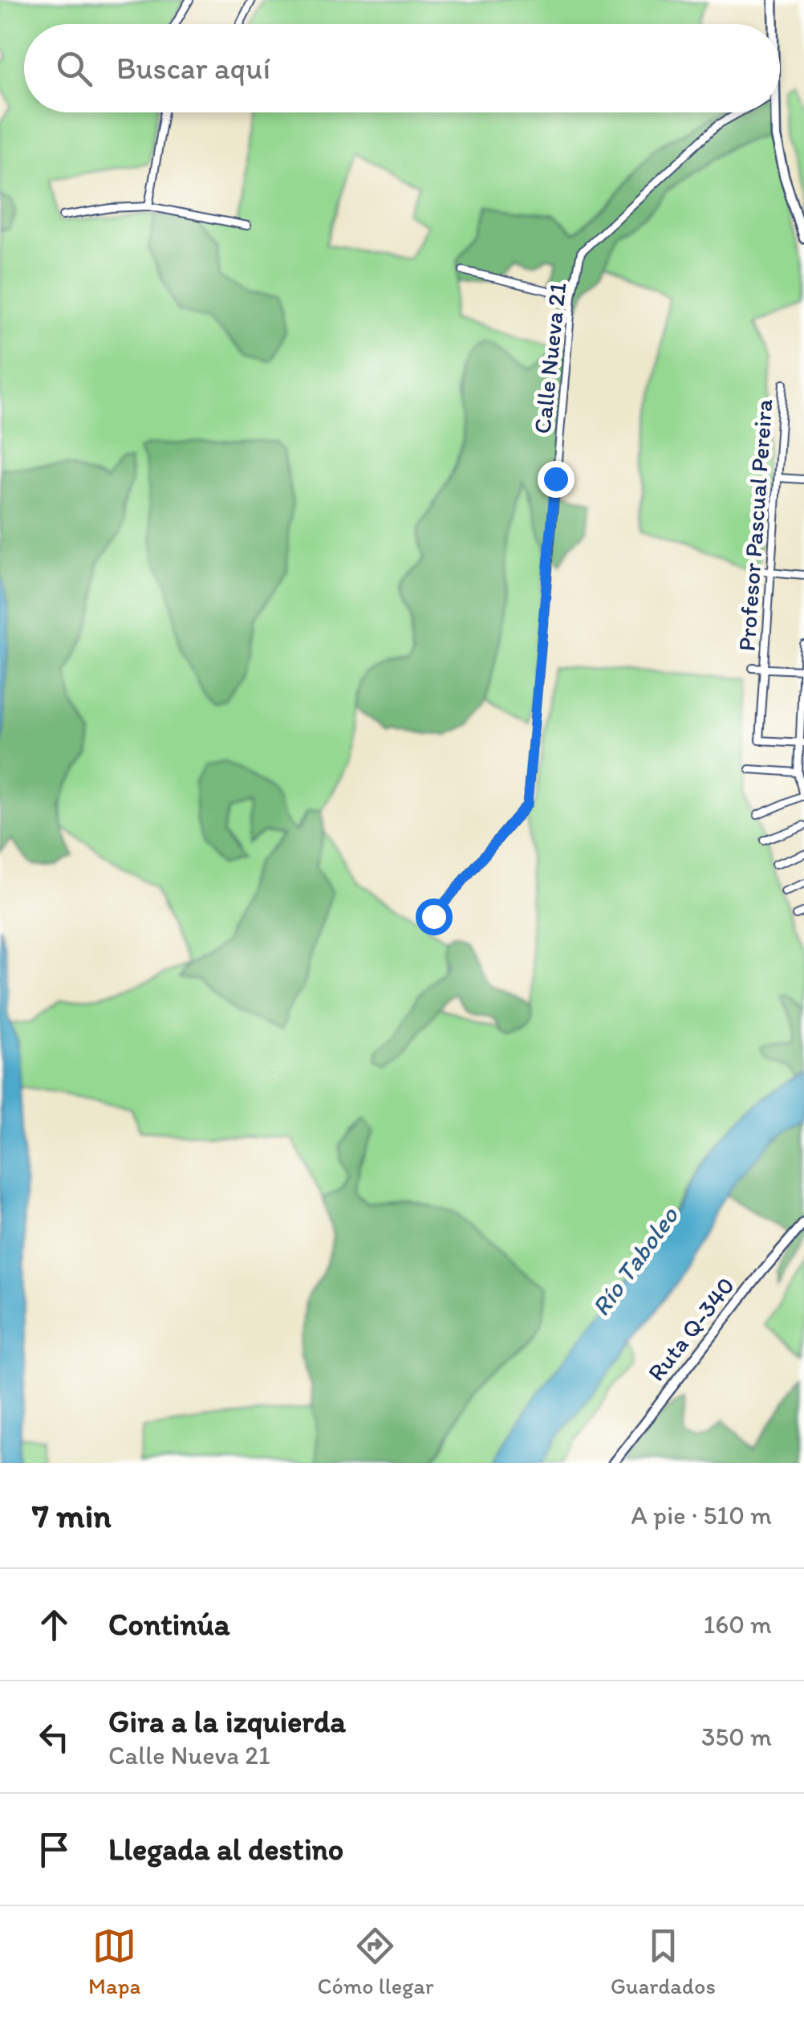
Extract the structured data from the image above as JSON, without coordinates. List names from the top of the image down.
{
  "streets": {
    "street": ["Calle Nueva 21", "Profesor Pascual Pereira", "Ruta Q-340"]
  },
  "water": ["Río Taboleo"],
  "page": {
    "search": "Buscar aquí",
    "heading": ["7 min", "A pie · 510 m"],
    "list": [
      ["Continúa", "160 m"],
      ["Gira a la izquierda", "Calle Nueva 21", "350 m"],
      "Llegada al destino"
    ],
    "nav": ["Mapa", "Cómo llegar", "Guardados"]
  }
}
